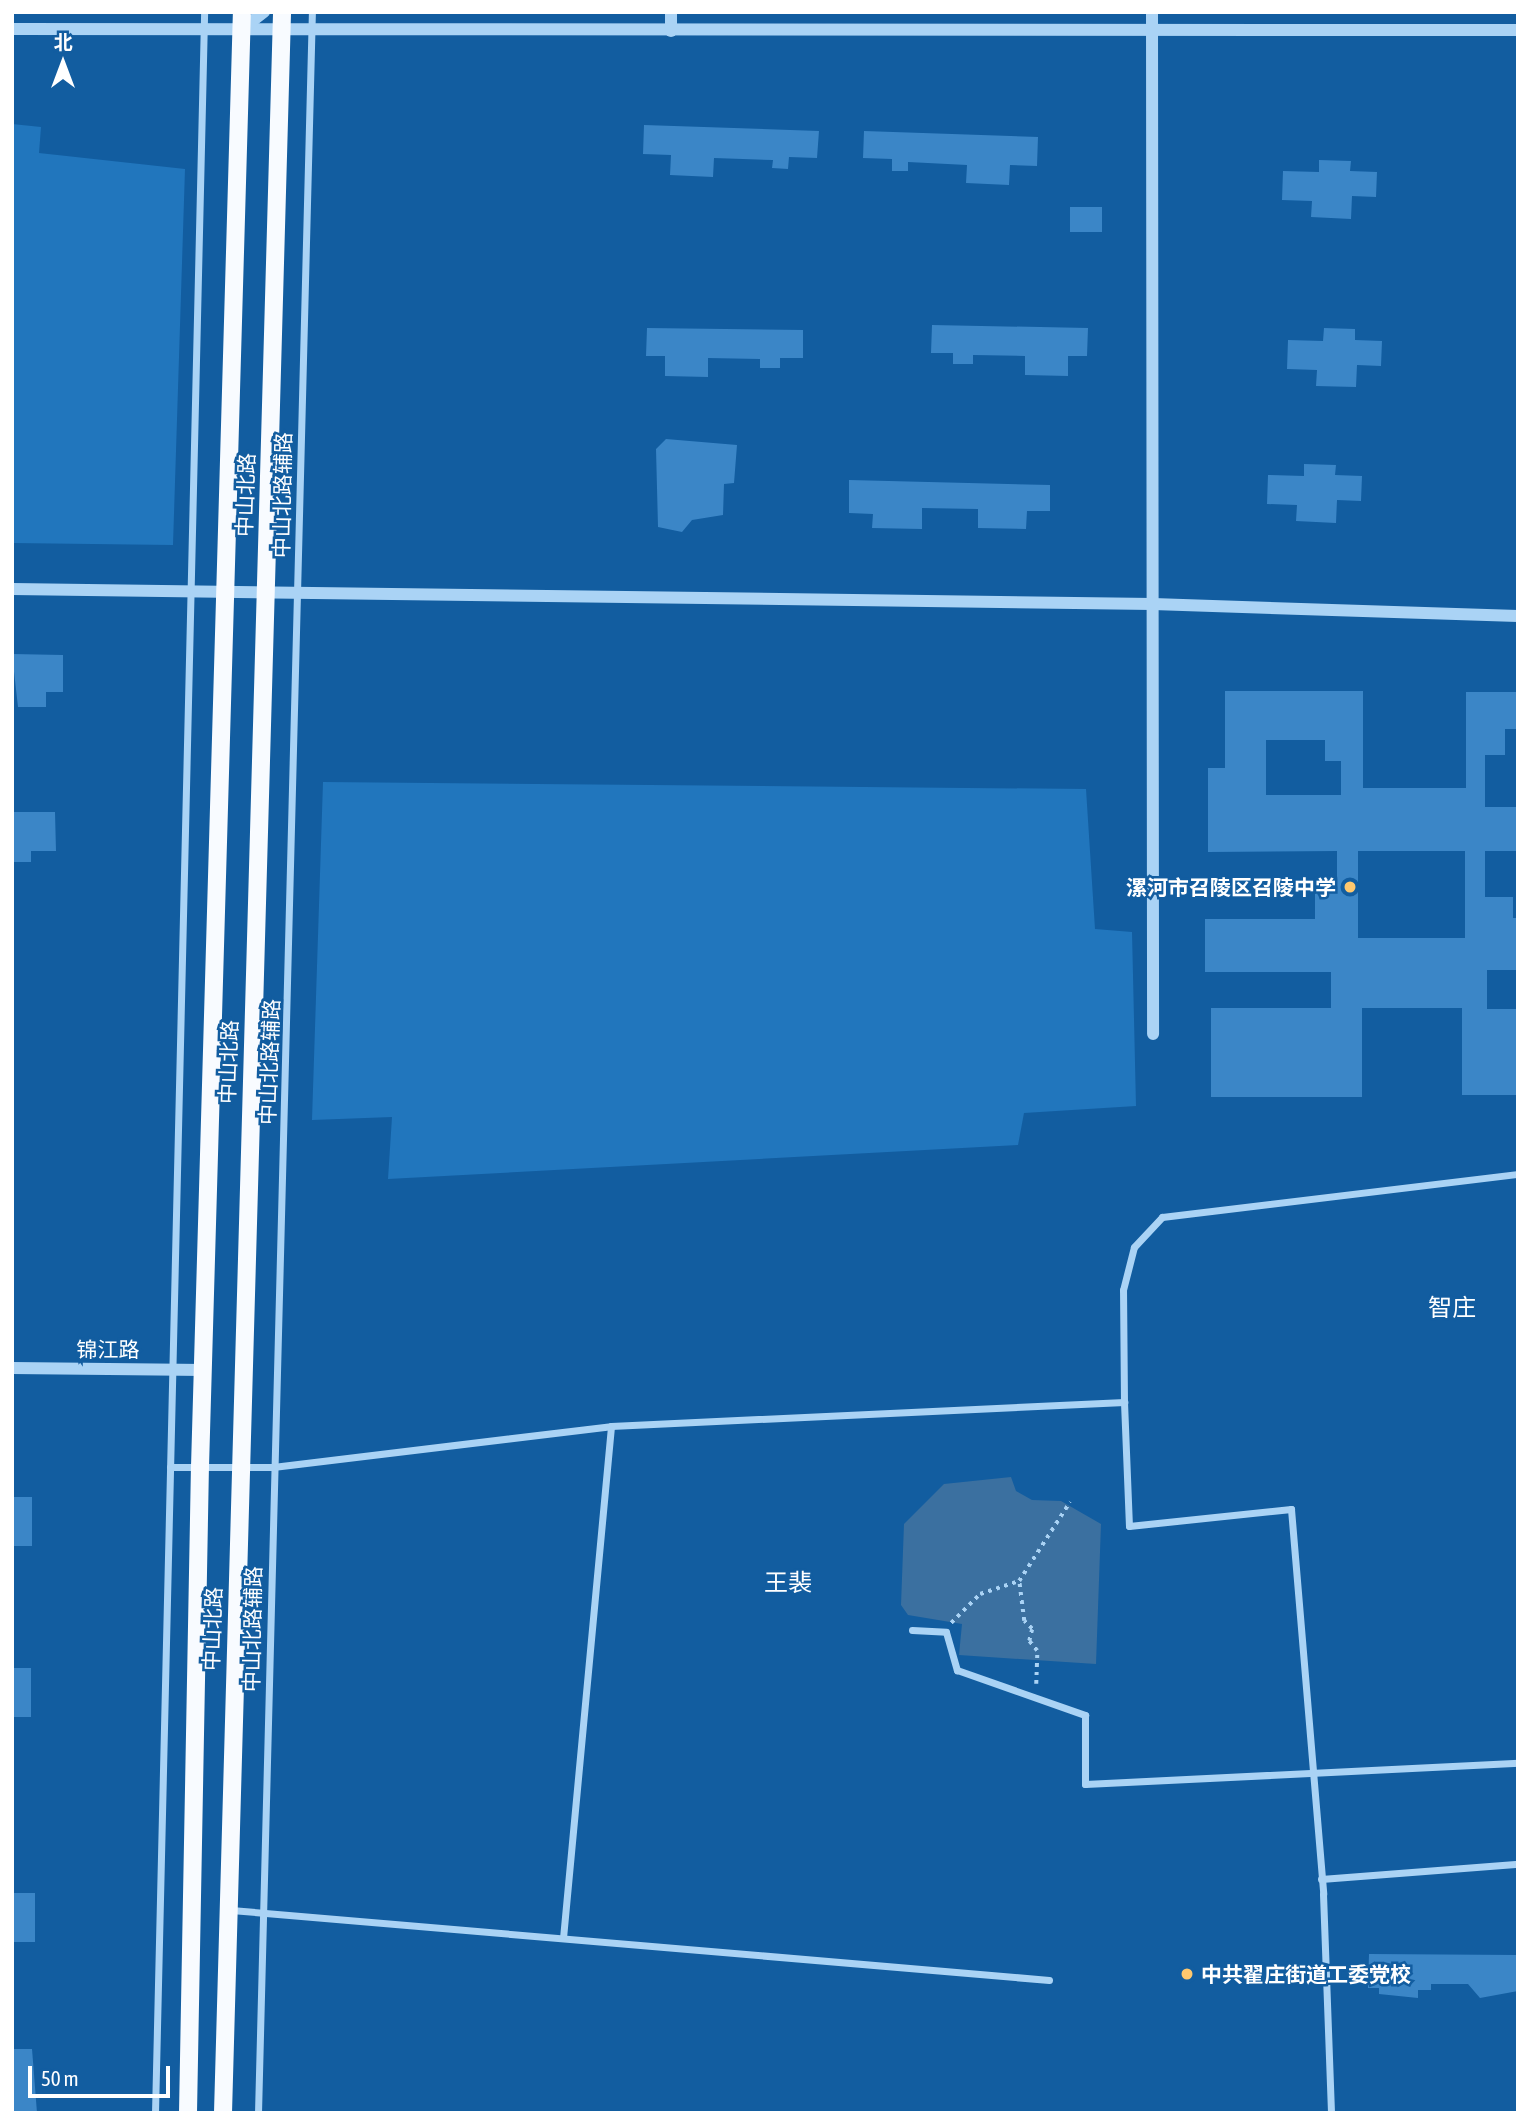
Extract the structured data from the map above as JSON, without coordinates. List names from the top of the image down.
{
  "streets": {
    "main road": ["中山北路"],
    "street": ["中山北路辅路", "锦江路"]
  },
  "crossings": [
    ["中山北路", "锦江路"]
  ],
  "districts": ["智庄", "王裴"],
  "places": ["漯河市召陵区召陵中学", "中共翟庄街道工委党校"],
  "scale_bar": "50 m",
  "north": "top"
}
